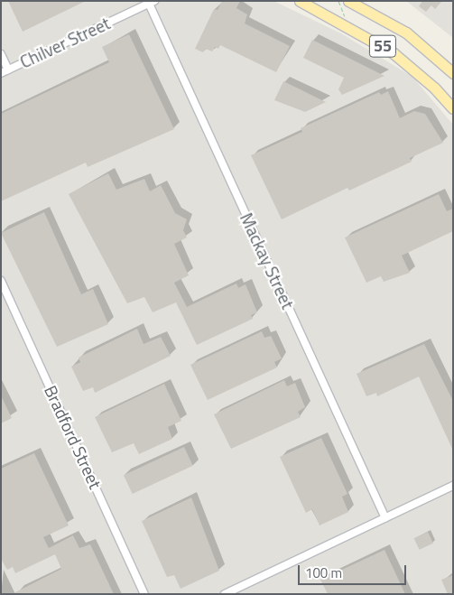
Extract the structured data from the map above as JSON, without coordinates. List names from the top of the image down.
{
  "streets": {
    "main road": ["55"],
    "street": ["Chilver Street", "Mackay Street", "Bradford Street"]
  },
  "crossings": [
    ["Chilver Street", "Mackay Street"]
  ],
  "scale_bar": "100 m"
}
